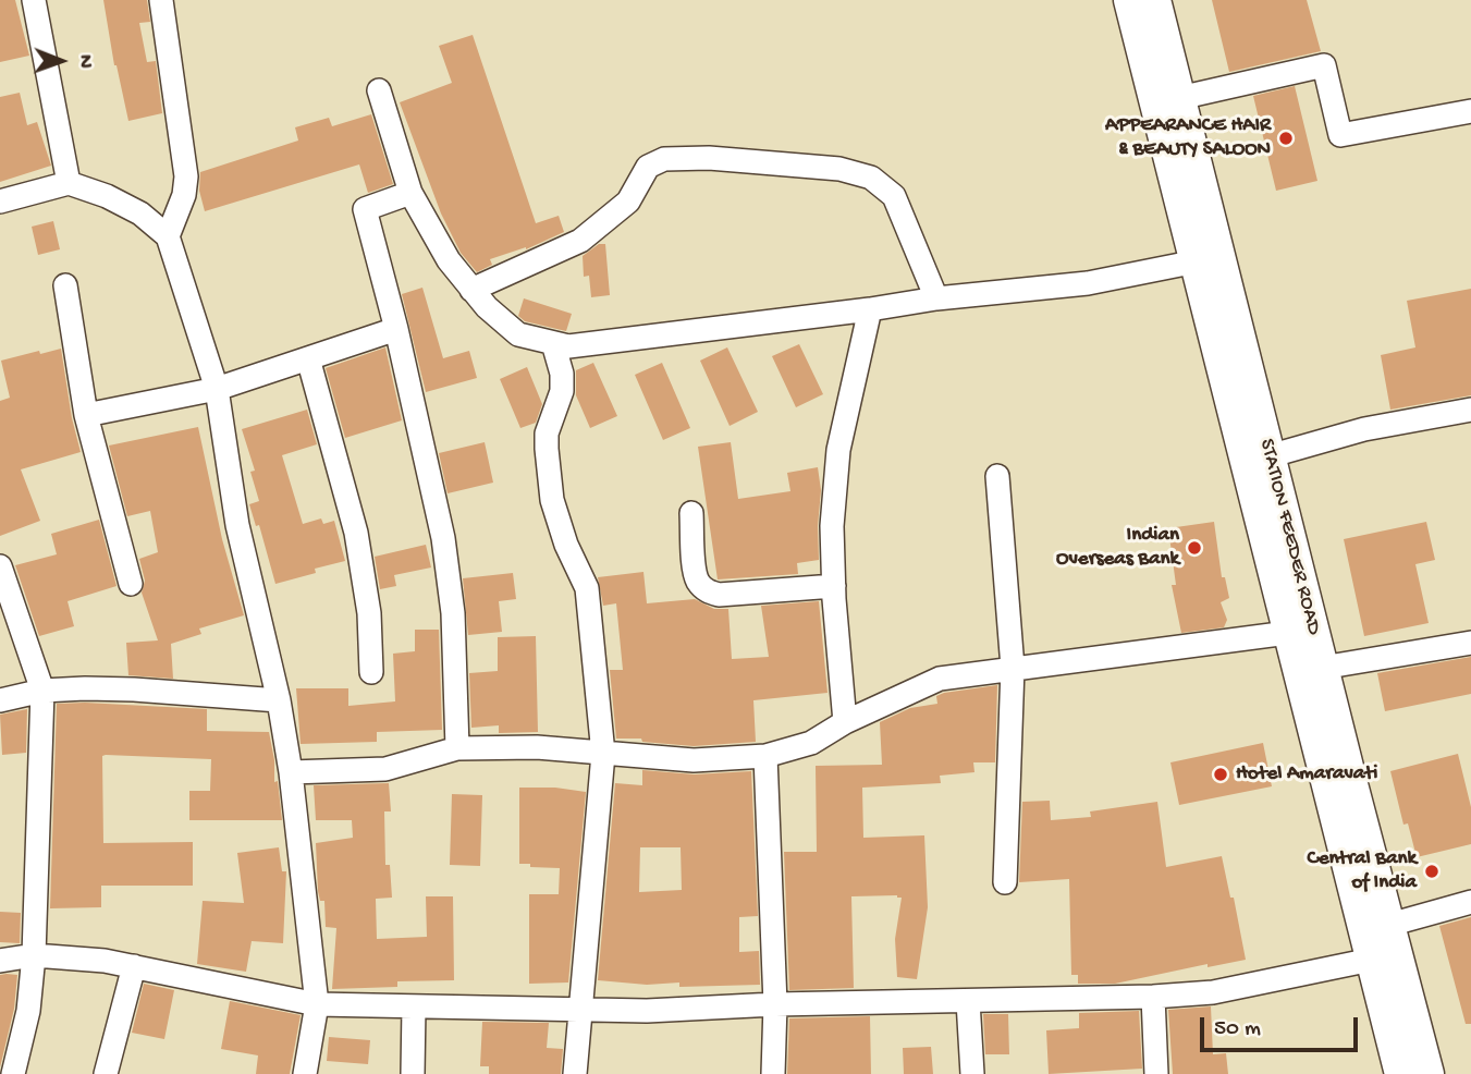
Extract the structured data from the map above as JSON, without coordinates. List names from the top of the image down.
{
  "streets": {
    "street": ["STATION FEEDER ROAD"]
  },
  "places": [
    "APPEARANCE HAIR & BEAUTY SALOON",
    "Indian Overseas Bank",
    "Hotel Amaravati",
    "Central Bank of India"
  ],
  "scale_bar": "50 m",
  "north": "right"
}
